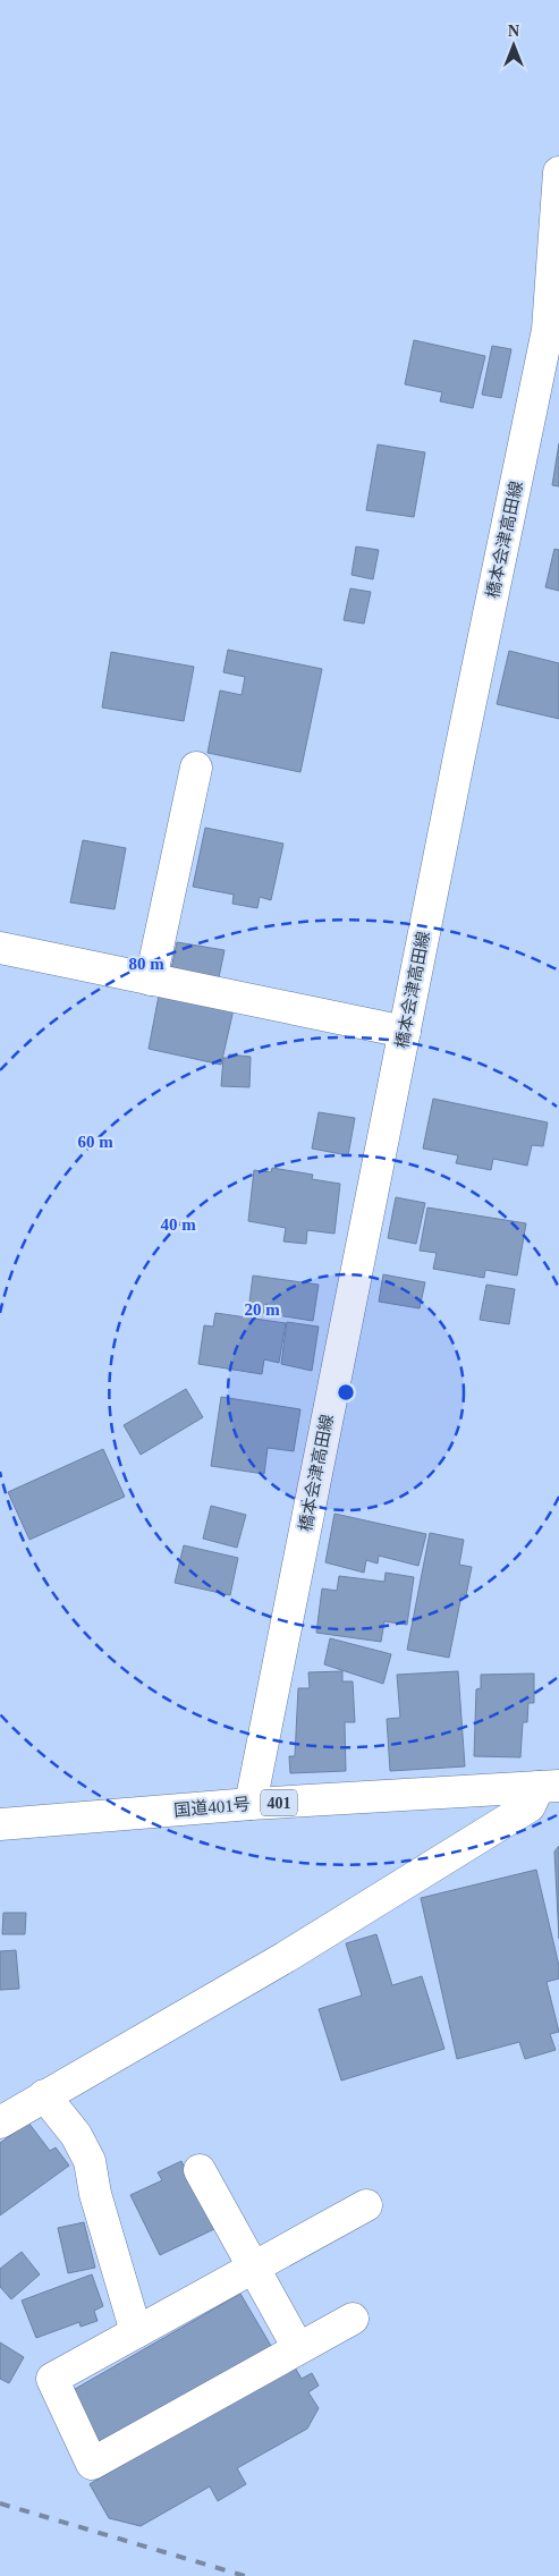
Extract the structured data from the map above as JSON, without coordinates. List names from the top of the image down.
{
  "streets": {
    "main road": ["橋本会津高田線", "401", "国道401号"]
  },
  "crossings": [
    ["橋本会津高田線", "国道401号"]
  ],
  "north": "top",
  "rings": [
    "80 m",
    "60 m",
    "40 m",
    "20 m"
  ]
}
